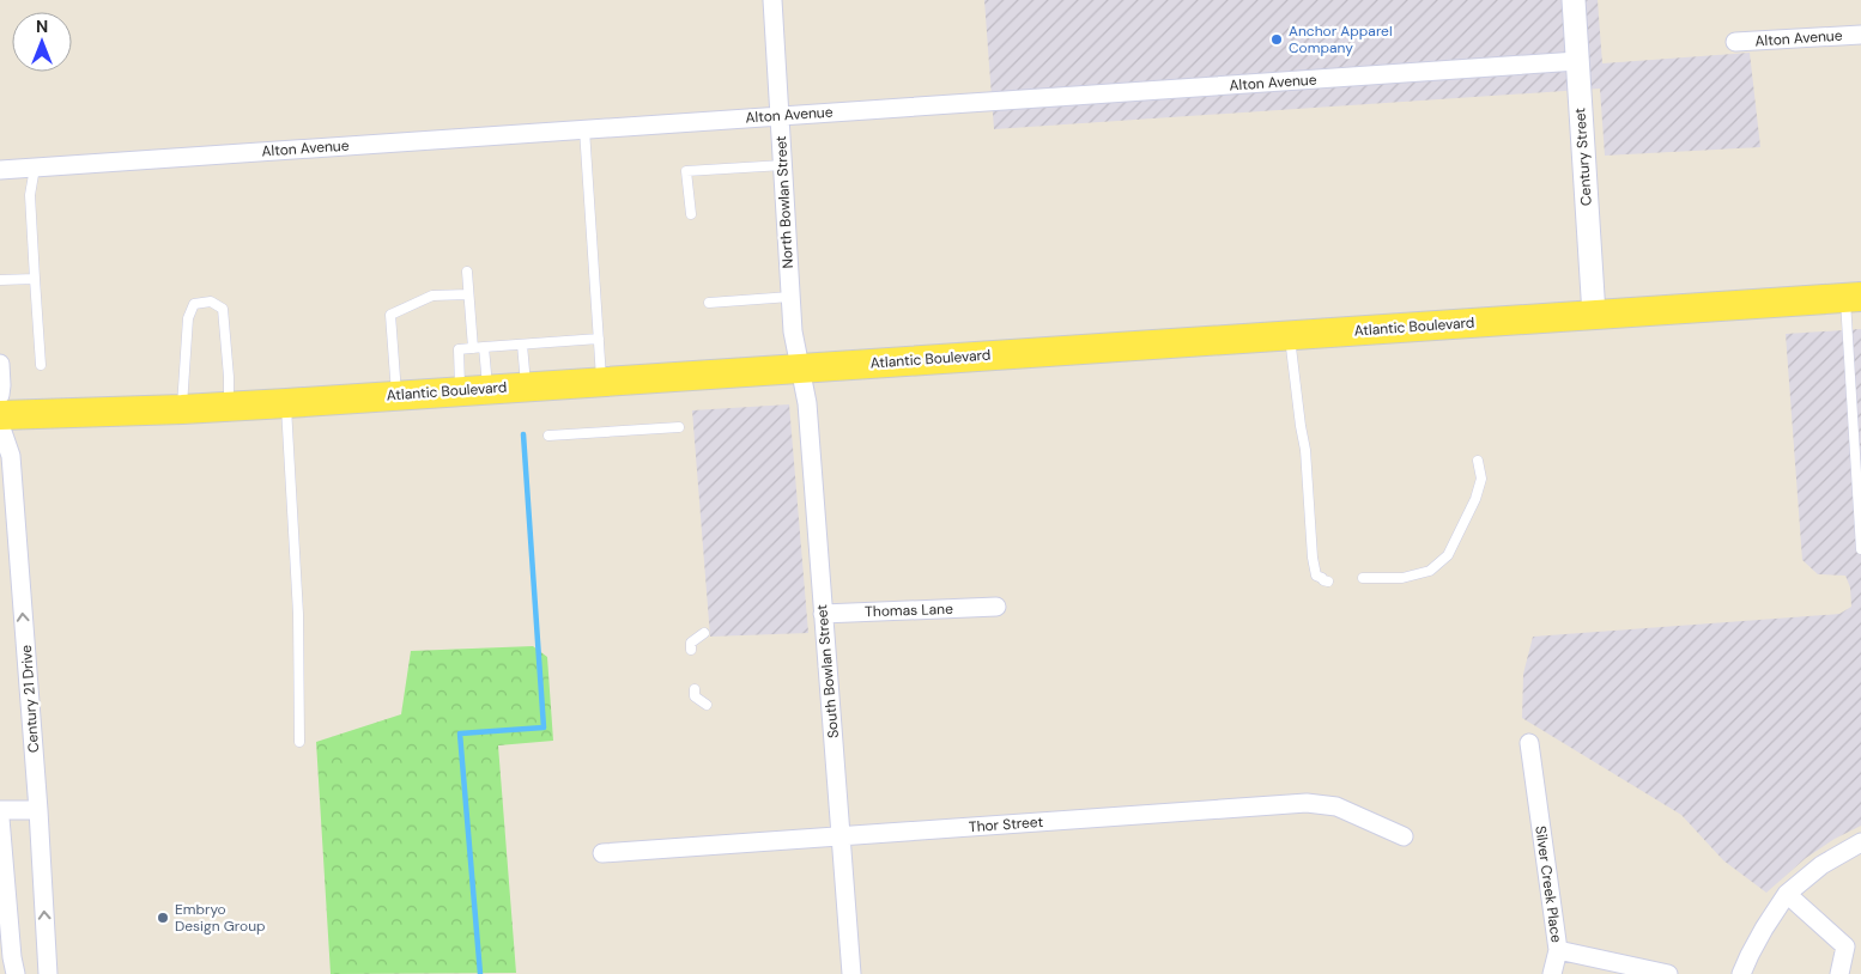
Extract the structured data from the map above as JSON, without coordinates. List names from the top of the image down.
{
  "streets": {
    "main road": ["Atlantic Boulevard"],
    "street": [
      "Alton Avenue",
      "Century Street",
      "North Bowlan Street",
      "Thomas Lane",
      "South Bowlan Street",
      "Century 21 Drive",
      "Thor Street",
      "Silver Creek Place"
    ]
  },
  "crossings": [
    ["Alton Avenue", "Century Street"],
    ["Alton Avenue", "North Bowlan Street"],
    ["Century Street", "Atlantic Boulevard"],
    ["North Bowlan Street", "Atlantic Boulevard"],
    ["North Bowlan Street", "South Bowlan Street"],
    ["Atlantic Boulevard", "South Bowlan Street"],
    ["Thomas Lane", "South Bowlan Street"],
    ["South Bowlan Street", "Thor Street"]
  ],
  "one_way": ["Century 21 Drive"],
  "places": ["Anchor Apparel Company", "Embryo Design Group"],
  "north": "top"
}
